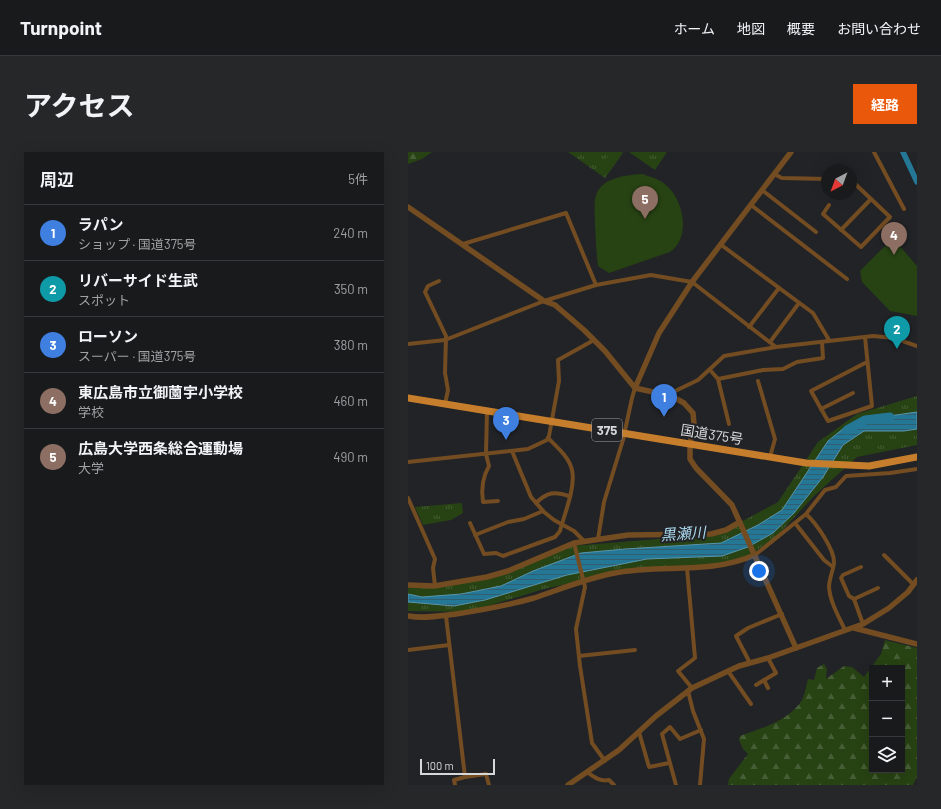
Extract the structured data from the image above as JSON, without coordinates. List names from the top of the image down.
{
  "streets": {
    "highway": ["375", "国道375号"]
  },
  "water": ["黒瀬川"],
  "scale_bar": "100 m",
  "north": "bottom left",
  "page": {
    "header": "Turnpoint",
    "nav": [
      "ホーム",
      "地図",
      "概要",
      "お問い合わせ"
    ],
    "title": "アクセス",
    "buttons": "経路",
    "heading": ["周辺", "5件"],
    "pins": [
      "5",
      "4",
      "2",
      "1",
      "3"
    ],
    "list": [
      {
        "mark": "1",
        "name": "ラパン",
        "note": "ショップ · 国道375号",
        "value": "240 m"
      },
      {
        "mark": "2",
        "name": "リバーサイド生武",
        "note": "スポット",
        "value": "350 m"
      },
      {
        "mark": "3",
        "name": "ローソン",
        "note": "スーパー · 国道375号",
        "value": "380 m"
      },
      {
        "mark": "4",
        "name": "東広島市立御薗宇小学校",
        "note": "学校",
        "value": "460 m"
      },
      {
        "mark": "5",
        "name": "広島大学西条総合運動場",
        "note": "大学",
        "value": "490 m"
      }
    ],
    "map_buttons": ["+", "−"],
    "scale": "100 m"
  }
}
